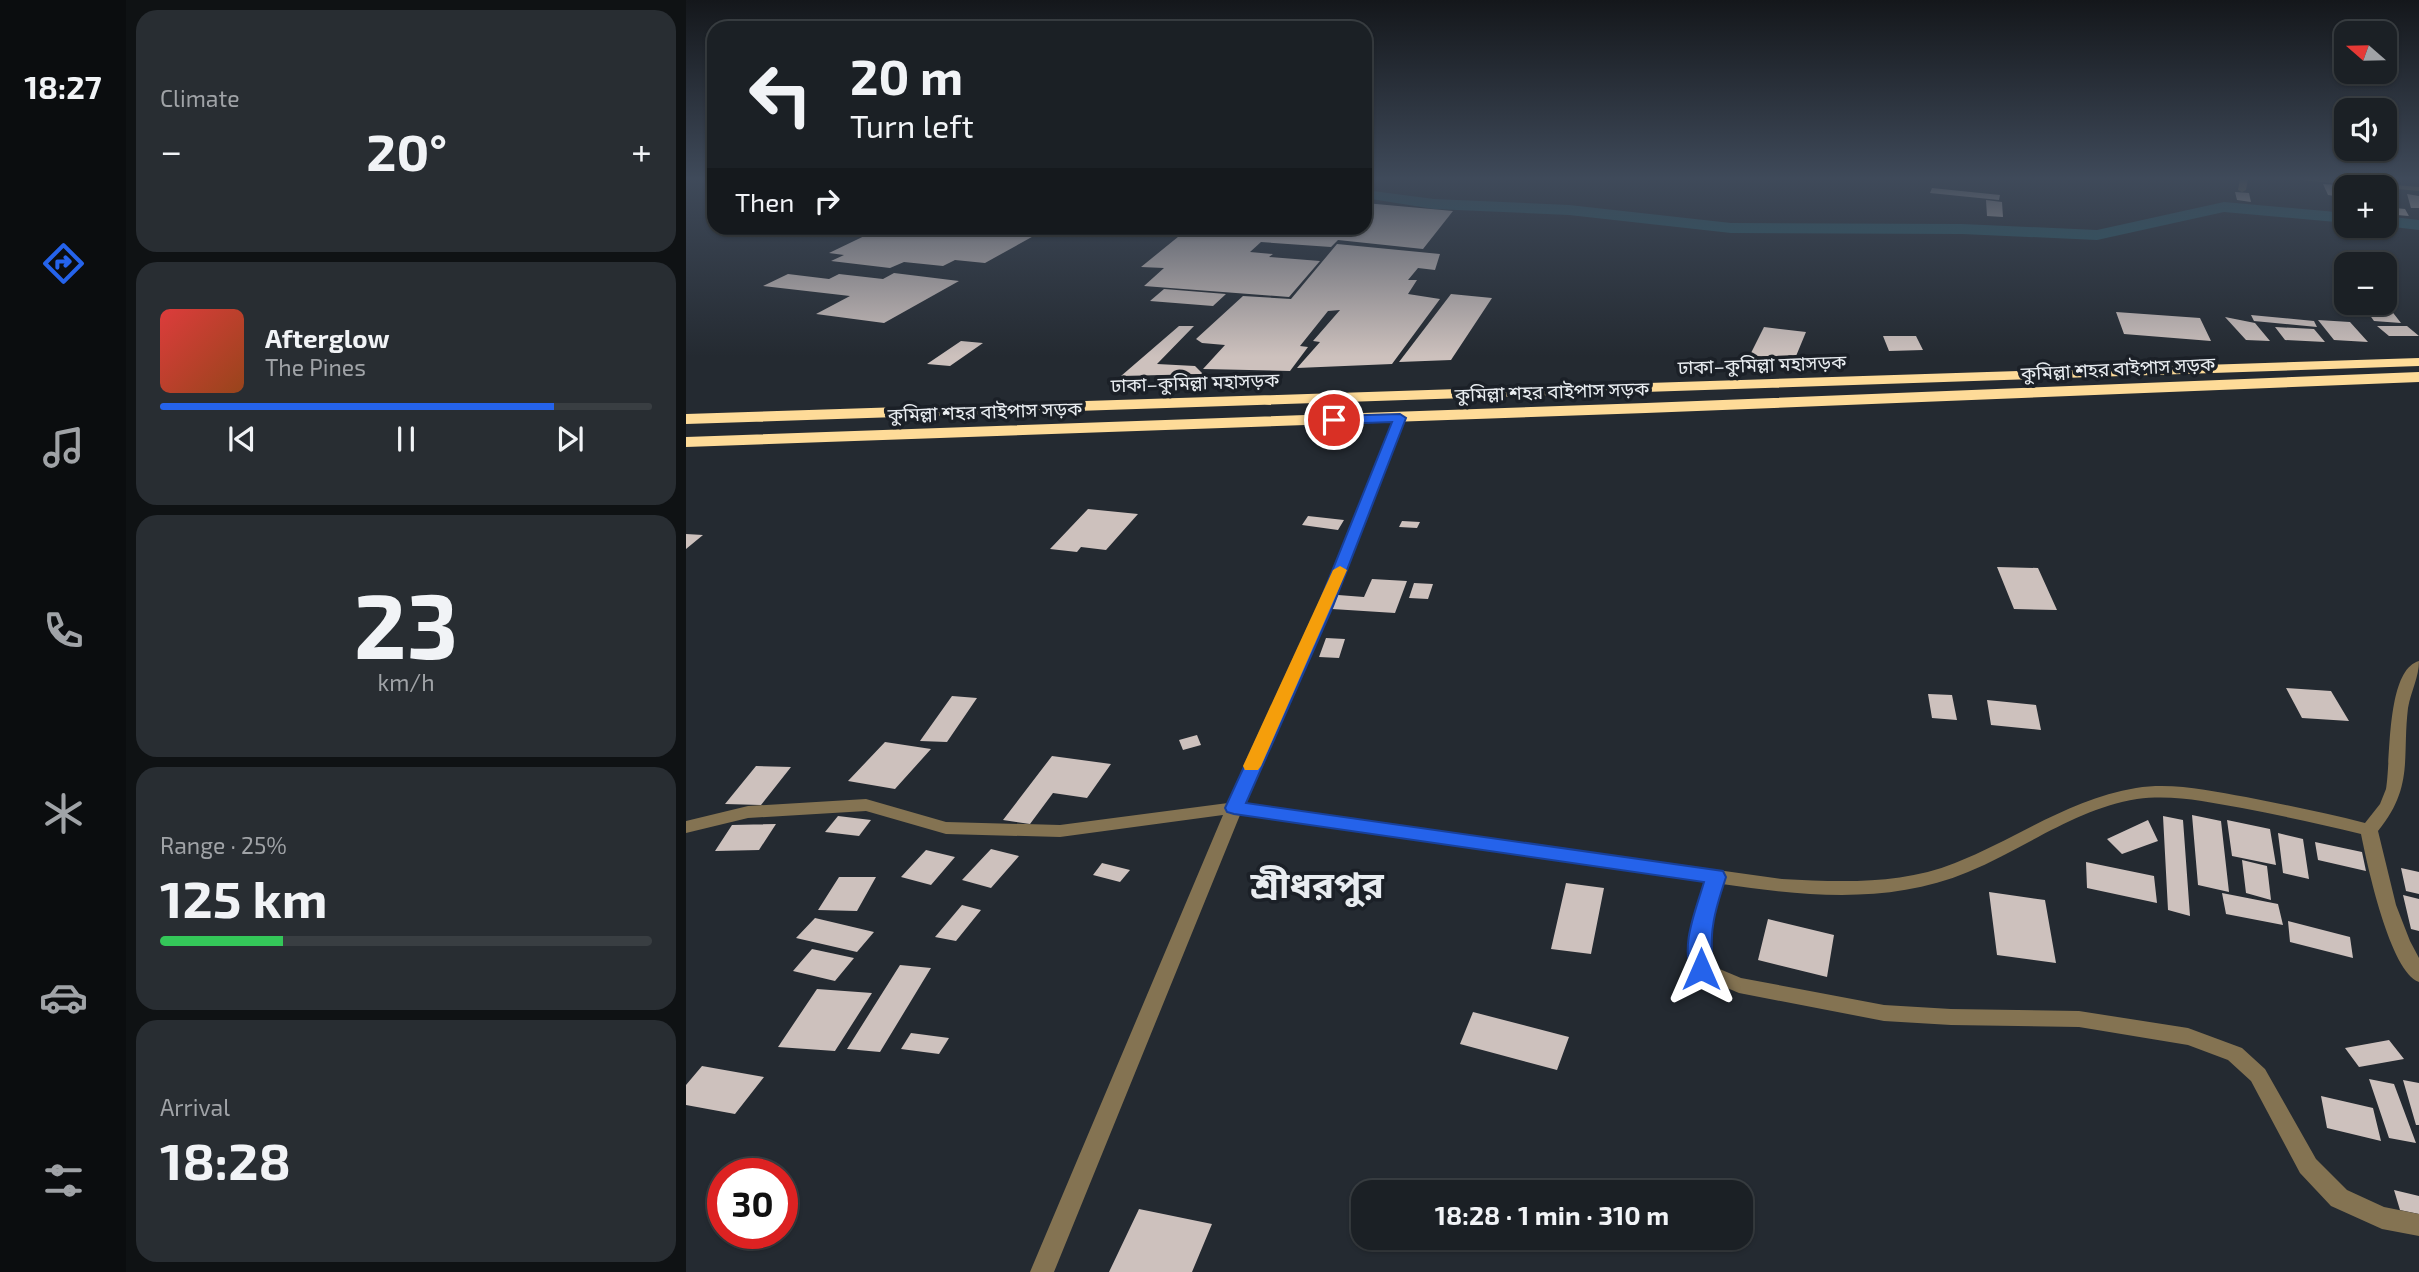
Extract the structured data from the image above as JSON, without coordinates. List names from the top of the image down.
{
  "streets": {
    "highway": ["ঢাকা–কুমিল্লা মহাসড়ক", "কুমিল্লা শহর বাইপাস সড়ক"]
  },
  "districts": ["শ্রীধরপুর"],
  "north": "left",
  "page": {
    "tabs": "18:27",
    "tile": [
      "Climate",
      ["23", "km/h"],
      ["Range · 25%", "125 km"],
      ["Arrival", "18:28"]
    ],
    "map_buttons": ["+", "−"],
    "turn": ["20 m", "Turn left"],
    "heat": ["−", "20°", "+"],
    "then": "Then",
    "song": ["Afterglow", "The Pines"],
    "limit": "30",
    "trip": "18:28 · 1 min · 310 m"
  }
}
